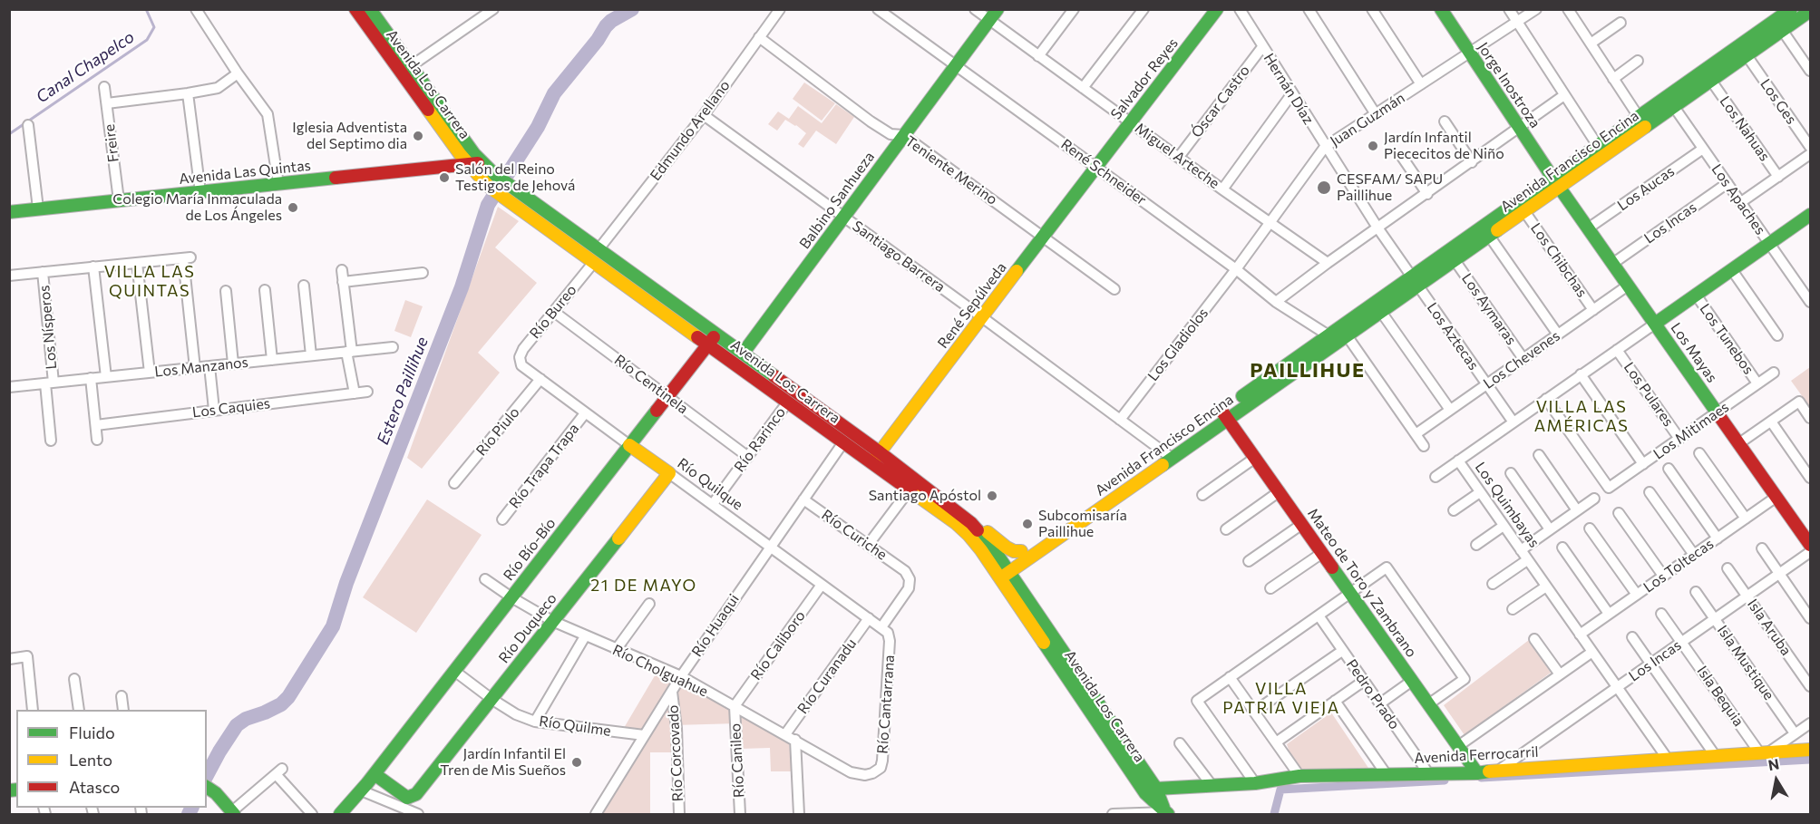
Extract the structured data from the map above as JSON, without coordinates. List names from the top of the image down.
{
  "streets": {
    "street": [
      "Salvador Reyes",
      "Avenida Los Carrera",
      "Jorge Inostroza",
      "Hernán Díaz",
      "Óscar Castro",
      "Los Ges",
      "Juan Guzmán",
      "Los Nahuas",
      "Edmundo Arellano",
      "Freire",
      "Miguel Arteche",
      "Avenida Francisco Encina",
      "Teniente Merino",
      "Avenida Las Quintas",
      "René Schneider",
      "Los Aucas",
      "Los Apaches",
      "Balbino Sanhueza",
      "Los Incas",
      "Santiago Barrera",
      "Los Chibchas",
      "René Sepúlveda",
      "Los Aymaras",
      "Río Bureo",
      "Los Nísperos",
      "Los Aztecas",
      "Los Tunebos",
      "Los Gladiolos",
      "Los Mayas",
      "Los Chevenes",
      "Los Manzanos",
      "Río Centinela",
      "Los Pulares",
      "Los Caquies",
      "Los Mitimaes",
      "Río Piulo",
      "Río Rarinco",
      "Río Trapa Trapa",
      "Río Quilque",
      "Los Quimbayas",
      "Río Curiche",
      "Río Bío-Bío",
      "Los Toltecas",
      "Mateo de Toro y Zambrano",
      "Río Huaqui",
      "Isla Aruba",
      "Río Duqueco",
      "Río Caliboro",
      "Isla Mustique",
      "Río Cholguahue",
      "Río Curanadu",
      "Pedro Prado",
      "Isla Bequia",
      "Río Cantarrana",
      "Río Quilme",
      "Río Corcovado",
      "Avenida Ferrocarril",
      "Río Canileo"
    ]
  },
  "crossings": [
    ["Salvador Reyes", "Miguel Arteche"],
    ["Salvador Reyes", "René Schneider"],
    ["Salvador Reyes", "René Sepúlveda"],
    ["Avenida Los Carrera", "Edmundo Arellano"],
    ["Avenida Los Carrera", "Avenida Francisco Encina"],
    ["Avenida Los Carrera", "Avenida Las Quintas"],
    ["Avenida Los Carrera", "Balbino Sanhueza"],
    ["Avenida Los Carrera", "René Sepúlveda"],
    ["Avenida Los Carrera", "Río Bureo"],
    ["Avenida Los Carrera", "Río Rarinco"],
    ["Avenida Los Carrera", "Río Bío-Bío"],
    ["Avenida Los Carrera", "Río Huaqui"],
    ["Avenida Los Carrera", "Avenida Ferrocarril"],
    ["Jorge Inostroza", "Juan Guzmán"],
    ["Jorge Inostroza", "Avenida Francisco Encina"],
    ["Jorge Inostroza", "Los Mayas"],
    ["Hernán Díaz", "Óscar Castro"],
    ["Hernán Díaz", "Juan Guzmán"],
    ["Hernán Díaz", "Avenida Francisco Encina"],
    ["Hernán Díaz", "Los Aztecas"],
    ["Óscar Castro", "Miguel Arteche"],
    ["Los Ges", "Avenida Francisco Encina"],
    ["Juan Guzmán", "Miguel Arteche"],
    ["Juan Guzmán", "René Schneider"],
    ["Juan Guzmán", "Los Gladiolos"],
    ["Los Nahuas", "Avenida Francisco Encina"],
    ["Edmundo Arellano", "Teniente Merino"],
    ["Edmundo Arellano", "Santiago Barrera"],
    ["Freire", "Avenida Las Quintas"],
    ["Miguel Arteche", "Balbino Sanhueza"],
    ["Avenida Francisco Encina", "René Schneider"],
    ["Avenida Francisco Encina", "Los Apaches"],
    ["Avenida Francisco Encina", "Santiago Barrera"],
    ["Avenida Francisco Encina", "Los Chibchas"],
    ["Avenida Francisco Encina", "Los Aymaras"],
    ["Avenida Francisco Encina", "Los Aztecas"],
    ["Avenida Francisco Encina", "Los Mayas"],
    ["Avenida Francisco Encina", "Mateo de Toro y Zambrano"],
    ["Teniente Merino", "Balbino Sanhueza"],
    ["Teniente Merino", "René Sepúlveda"],
    ["René Schneider", "Balbino Sanhueza"],
    ["René Schneider", "René Sepúlveda"],
    ["René Schneider", "Los Gladiolos"],
    ["Los Aucas", "Los Apaches"],
    ["Los Aucas", "Los Mayas"],
    ["Los Apaches", "Los Incas"],
    ["Los Apaches", "Los Quimbayas"],
    ["Balbino Sanhueza", "Santiago Barrera"],
    ["Los Incas", "Los Mayas"],
    ["Los Incas", "Los Quimbayas"],
    ["Los Incas", "Isla Aruba"],
    ["Los Incas", "Isla Mustique"],
    ["Los Incas", "Isla Bequia"],
    ["Los Incas", "Avenida Ferrocarril"],
    ["Santiago Barrera", "René Sepúlveda"],
    ["Santiago Barrera", "Los Gladiolos"],
    ["Los Chibchas", "Los Chevenes"],
    ["Los Aymaras", "Los Chevenes"],
    ["Río Bureo", "Río Centinela"],
    ["Río Bureo", "Río Quilque"],
    ["Los Nísperos", "Los Manzanos"],
    ["Los Aztecas", "Los Chevenes"],
    ["Los Aztecas", "Los Quimbayas"],
    ["Los Tunebos", "Los Mitimaes"],
    ["Los Tunebos", "Los Quimbayas"],
    ["Los Mayas", "Los Chevenes"],
    ["Los Mayas", "Los Mitimaes"],
    ["Los Mayas", "Los Quimbayas"],
    ["Los Mayas", "Los Toltecas"],
    ["Río Centinela", "Río Rarinco"],
    ["Río Centinela", "Río Bío-Bío"],
    ["Los Pulares", "Los Mitimaes"],
    ["Los Pulares", "Los Quimbayas"],
    ["Los Mitimaes", "Los Quimbayas"],
    ["Río Piulo", "Río Quilque"],
    ["Río Rarinco", "Río Quilque"],
    ["Río Trapa Trapa", "Río Quilque"],
    ["Río Quilque", "Río Curiche"],
    ["Río Quilque", "Río Bío-Bío"],
    ["Río Quilque", "Río Huaqui"],
    ["Río Quilque", "Río Duqueco"],
    ["Río Quilque", "Río Caliboro"],
    ["Río Quilque", "Río Curanadu"],
    ["Río Quilque", "Río Cantarrana"],
    ["Los Quimbayas", "Los Toltecas"],
    ["Los Quimbayas", "Avenida Ferrocarril"],
    ["Río Curiche", "Río Huaqui"],
    ["Río Curiche", "Río Cantarrana"],
    ["Río Bío-Bío", "Río Duqueco"],
    ["Río Bío-Bío", "Río Cholguahue"],
    ["Río Bío-Bío", "Río Quilme"],
    ["Mateo de Toro y Zambrano", "Avenida Ferrocarril"],
    ["Río Huaqui", "Río Cholguahue"],
    ["Río Huaqui", "Río Quilme"],
    ["Río Huaqui", "Río Corcovado"],
    ["Río Duqueco", "Río Cholguahue"],
    ["Río Duqueco", "Río Quilme"],
    ["Río Caliboro", "Río Cholguahue"],
    ["Río Caliboro", "Río Canileo"],
    ["Río Cholguahue", "Río Curanadu"],
    ["Río Cholguahue", "Río Cantarrana"],
    ["Río Cholguahue", "Río Canileo"],
    ["Pedro Prado", "Avenida Ferrocarril"],
    ["Isla Bequia", "Avenida Ferrocarril"]
  ],
  "districts": [
    "VILLA LAS QUINTAS",
    "PAILLIHUE",
    "VILLA LAS AMÉRICAS",
    "21 DE MAYO",
    "VILLA PATRIA VIEJA"
  ],
  "water": ["Canal Chapelco", "Estero Paillihue"],
  "places": [
    "Iglesia Adventista del Septimo dia",
    "Jardín Infantil Piececitos de Niño",
    "Salón del Reino Testigos de Jehová",
    "CESFAM/ SAPU Paillihue",
    "Colegio María Inmaculada de Los Ángeles",
    "Santiago Apóstol",
    "Subcomisaría Paillihue",
    "Jardín Infantil El Tren de Mis Sueños"
  ],
  "legend": ["Fluido", "Lento", "Atasco"],
  "north": "top"
}
